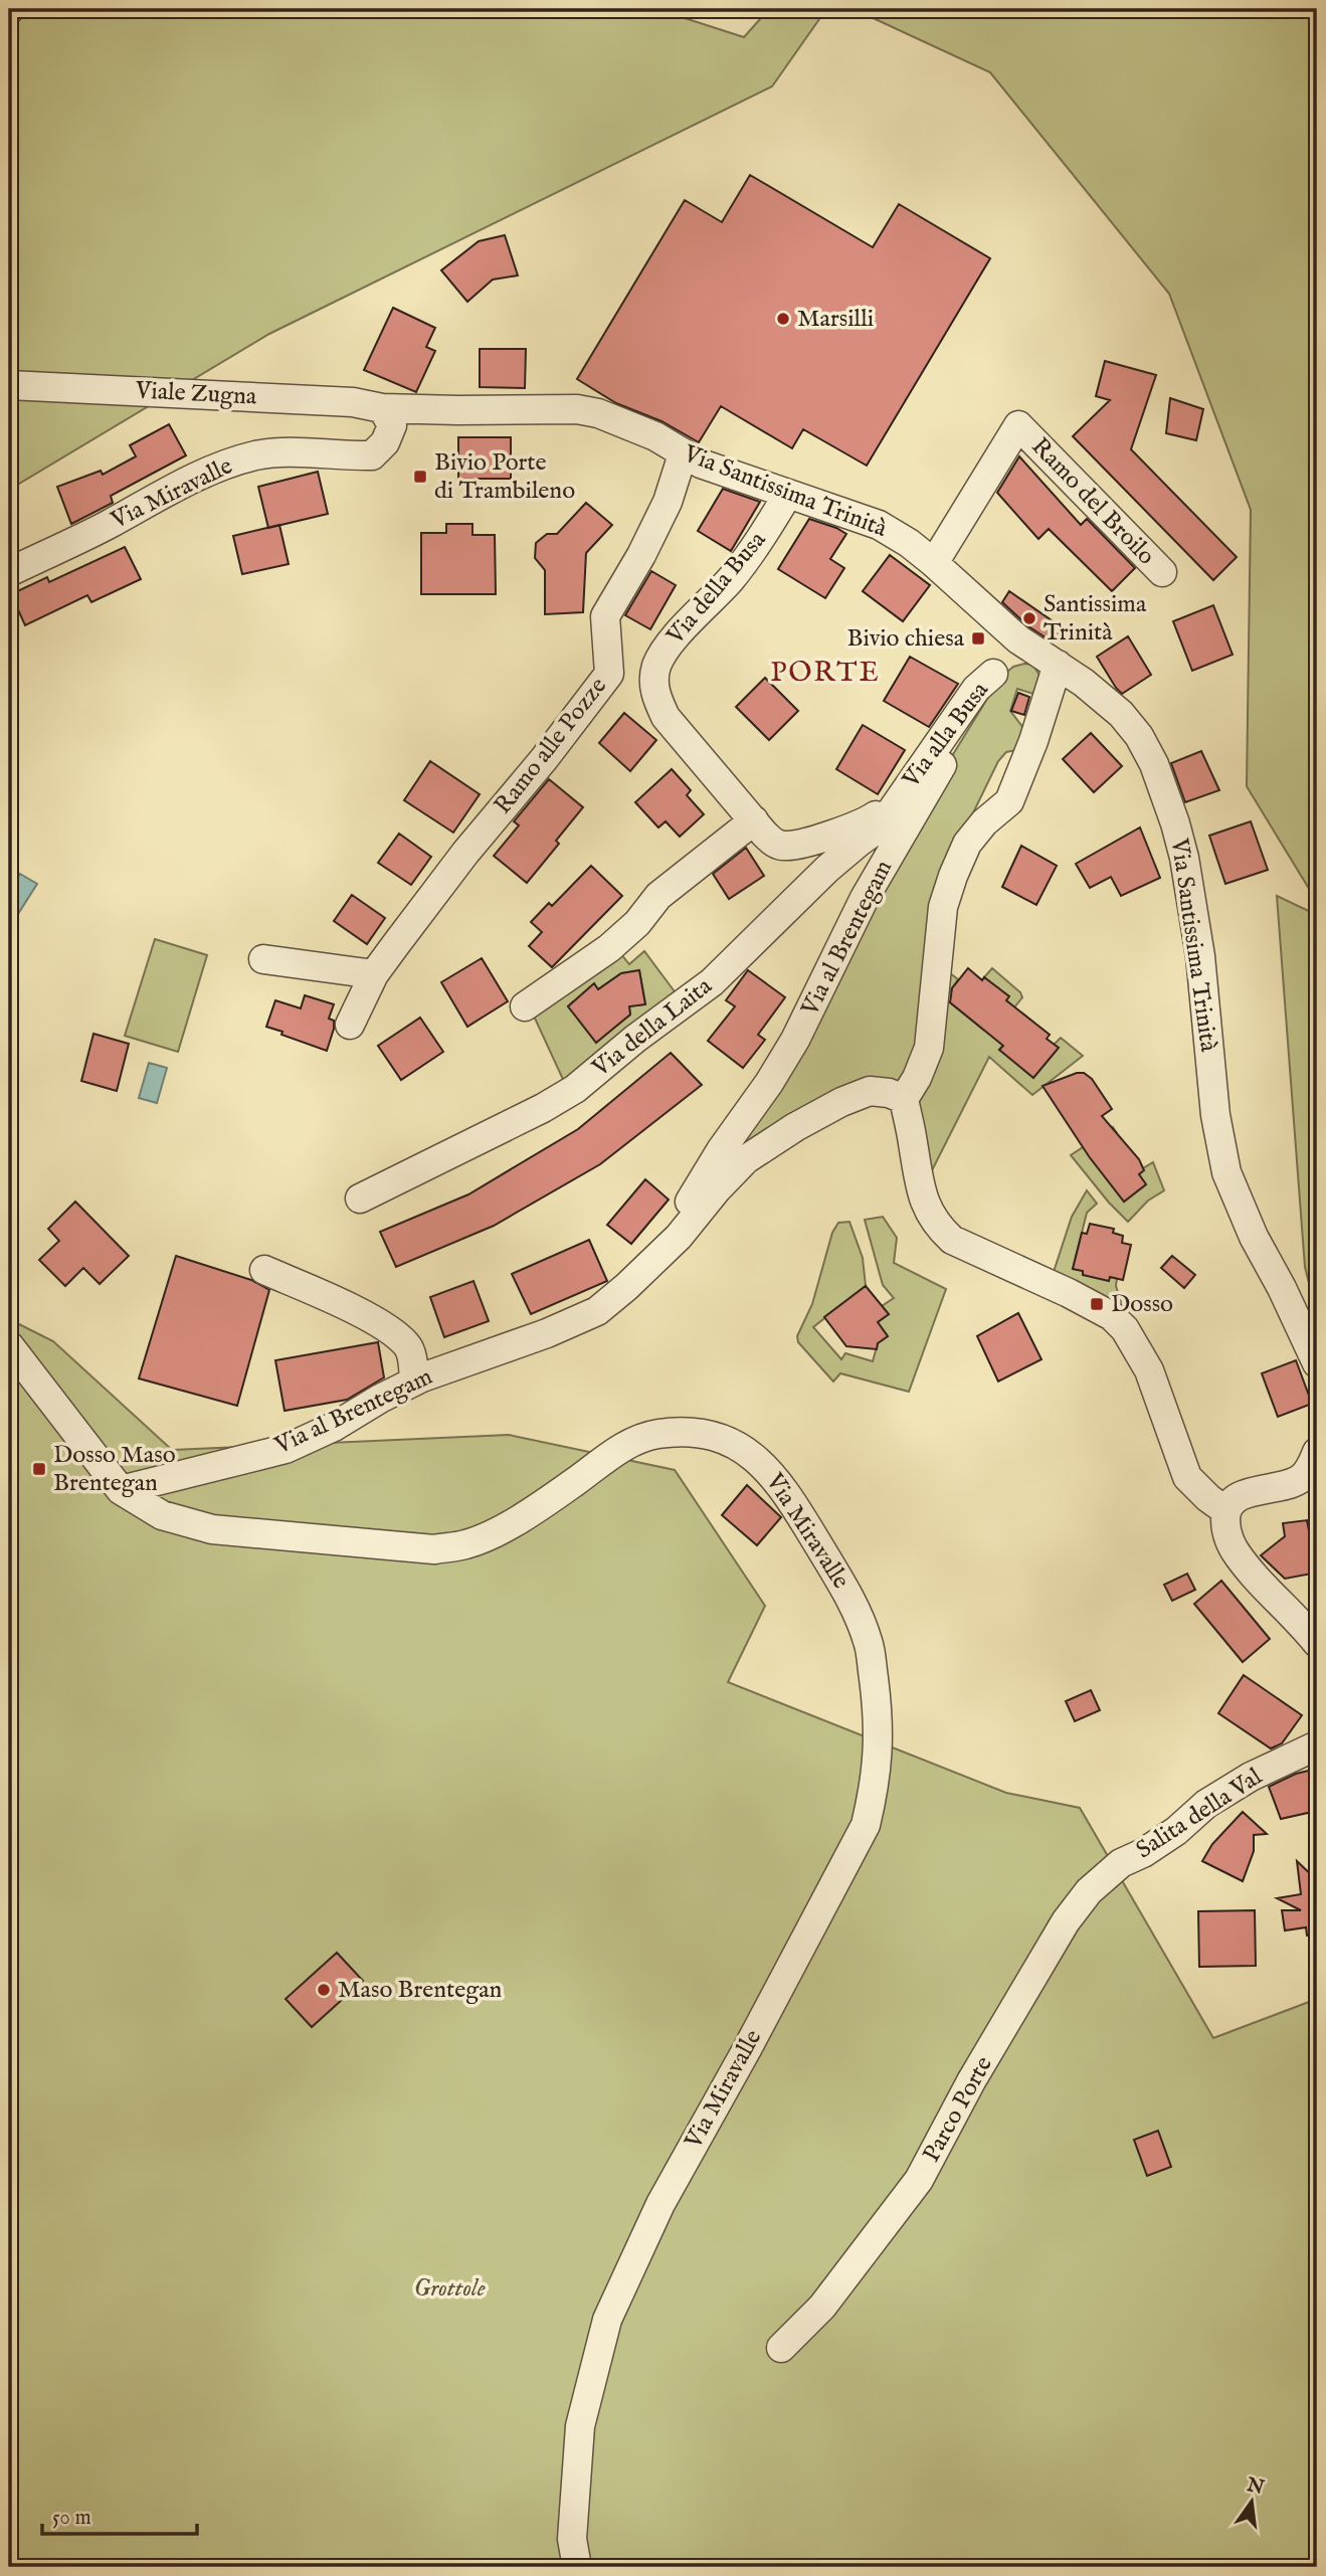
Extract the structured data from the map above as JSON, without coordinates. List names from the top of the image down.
{
  "streets": {
    "street": [
      "Viale Zugna",
      "Via Santissima Trinità",
      "Via Miravalle",
      "Ramo del Broilo",
      "Via della Busa",
      "Via alla Busa",
      "Ramo alle Pozze",
      "Via al Brentegam",
      "Via della Laita",
      "Salita della Val",
      "Parco Porte"
    ]
  },
  "crossings": [
    ["Viale Zugna", "Via Santissima Trinità"],
    ["Viale Zugna", "Via Miravalle"],
    ["Via Santissima Trinità", "Via Miravalle"],
    ["Via Santissima Trinità", "Ramo del Broilo"],
    ["Via Santissima Trinità", "Via della Busa"],
    ["Via Santissima Trinità", "Ramo alle Pozze"],
    ["Via Santissima Trinità", "Via al Brentegam"],
    ["Via Miravalle", "Via al Brentegam"],
    ["Via della Busa", "Via alla Busa"],
    ["Via della Busa", "Via della Laita"],
    ["Via alla Busa", "Via al Brentegam"],
    ["Via alla Busa", "Via della Laita"],
    ["Salita della Val", "Parco Porte"]
  ],
  "districts": ["PORTE"],
  "parks": ["Grottole"],
  "places": {
    "other": ["Marsilli", "Santissima Trinità", "Maso Brentegan"],
    "transit": [
      "Bivio Porte di Trambileno",
      "Bivio chiesa",
      "Dosso",
      "Dosso Maso Brentegan"
    ]
  },
  "scale_bar": "50 m",
  "north": "top"
}
